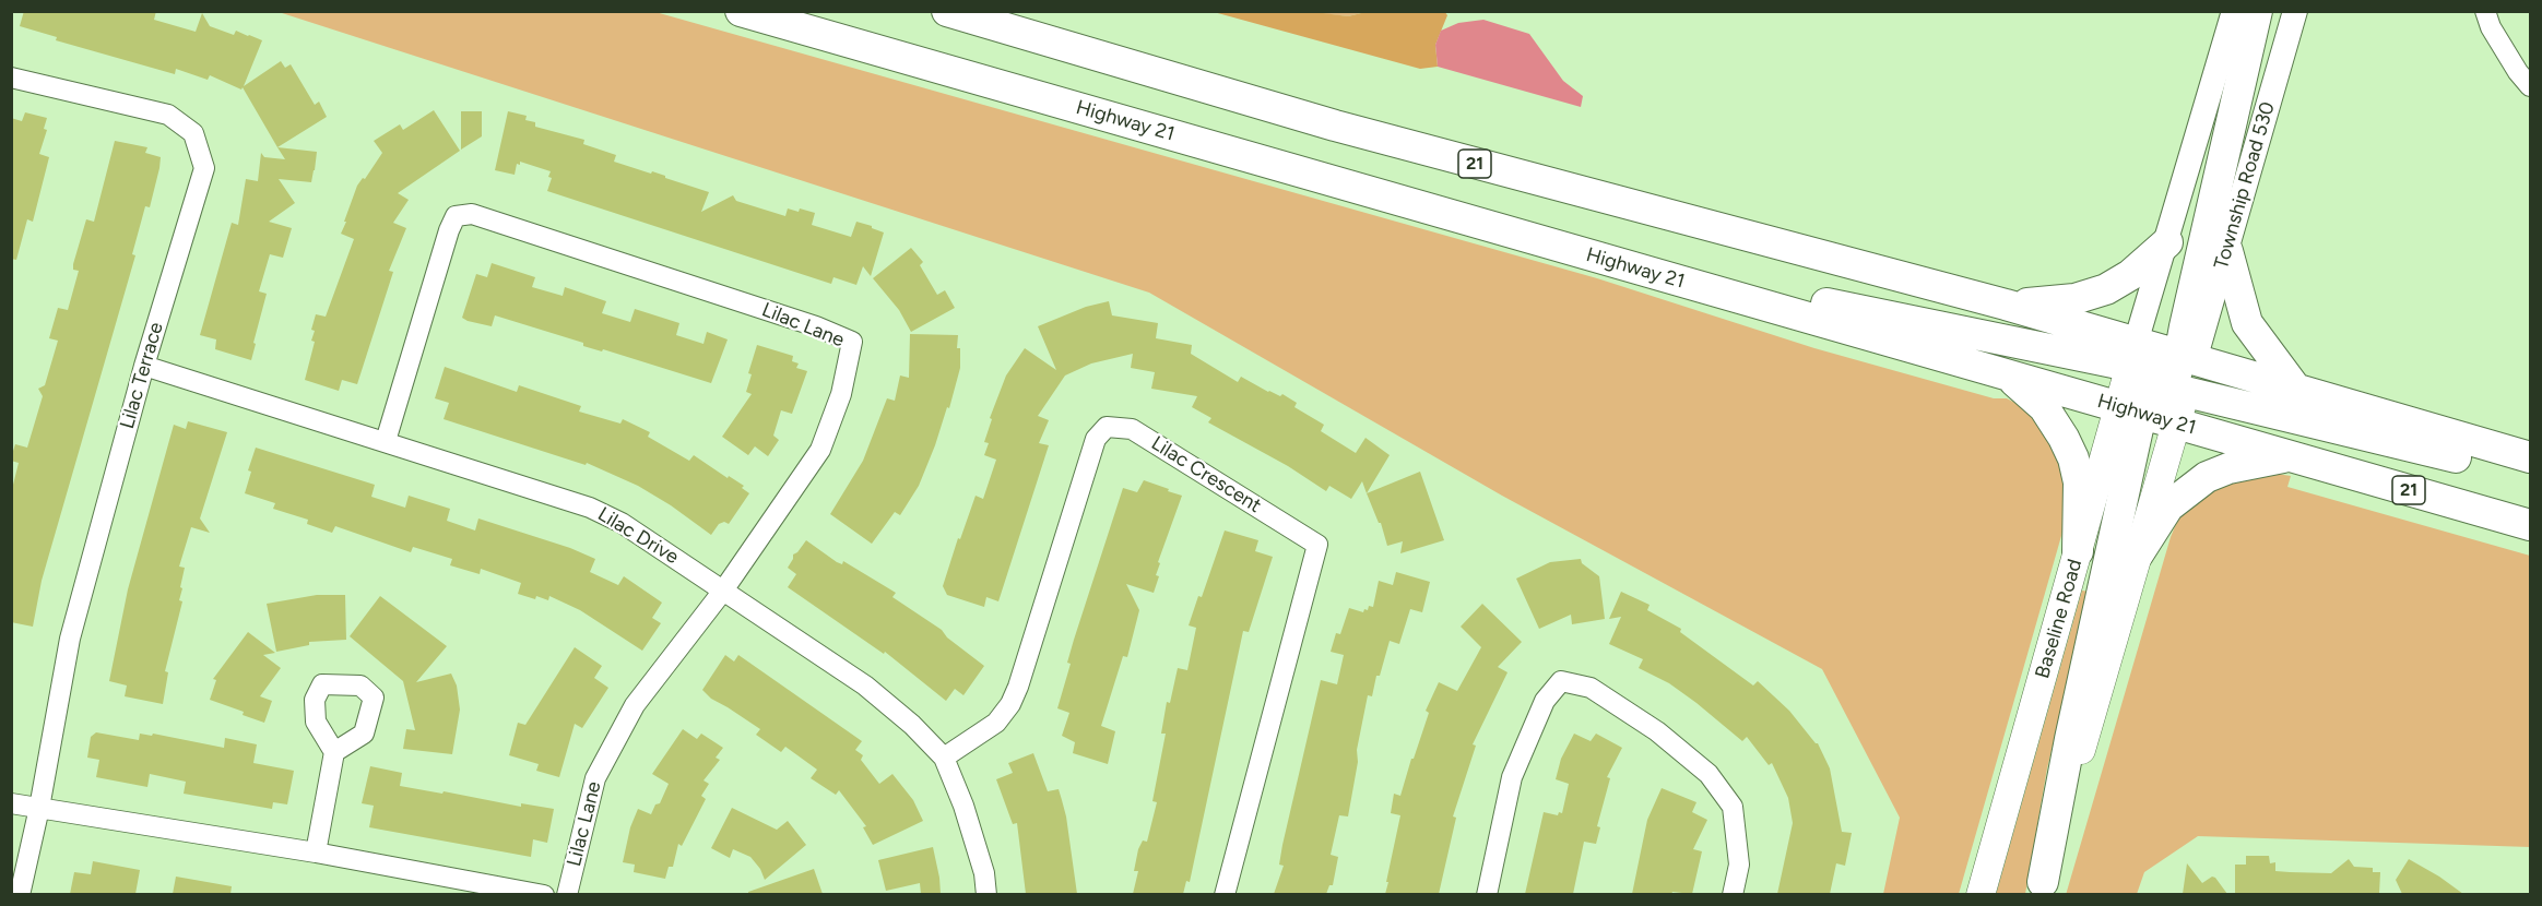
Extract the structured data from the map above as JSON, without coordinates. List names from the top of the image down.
{
  "streets": {
    "main road": ["Highway 21", "21", "Baseline Road"],
    "street": [
      "Township Road 530",
      "Lilac Lane",
      "Lilac Terrace",
      "Lilac Crescent",
      "Lilac Drive"
    ]
  },
  "crossings": [
    ["Highway 21", "Township Road 530"],
    ["Highway 21", "Baseline Road"],
    ["Township Road 530", "Baseline Road"],
    ["Lilac Lane", "Lilac Drive"],
    ["Lilac Terrace", "Lilac Drive"],
    ["Lilac Crescent", "Lilac Drive"]
  ]
}
